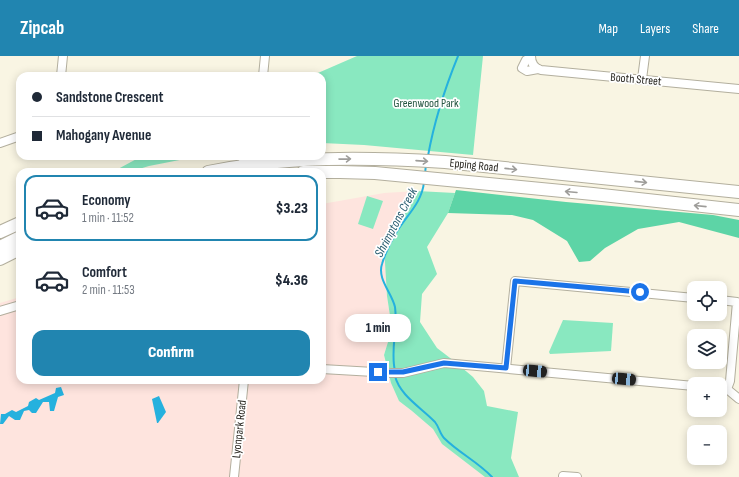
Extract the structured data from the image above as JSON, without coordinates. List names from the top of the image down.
{
  "streets": {
    "main road": ["Epping Road"],
    "street": ["Booth Street", "Lyonpark Road"]
  },
  "water": ["Shrimptons Creek"],
  "parks": ["Greenwood Park"],
  "page": {
    "header": "Zipcab",
    "nav": ["Map", "Layers", "Share"],
    "banner": ["Sandstone Crescent", "Mahogany Avenue"],
    "list": [
      {
        "name": "Economy",
        "note": "1 min · 11:52",
        "value": "$3.23"
      },
      {
        "name": "Comfort",
        "note": "2 min · 11:53",
        "value": "$4.36"
      }
    ],
    "map_buttons": ["+", "−"],
    "bubble": "1 min",
    "buttons": "Confirm"
  }
}
